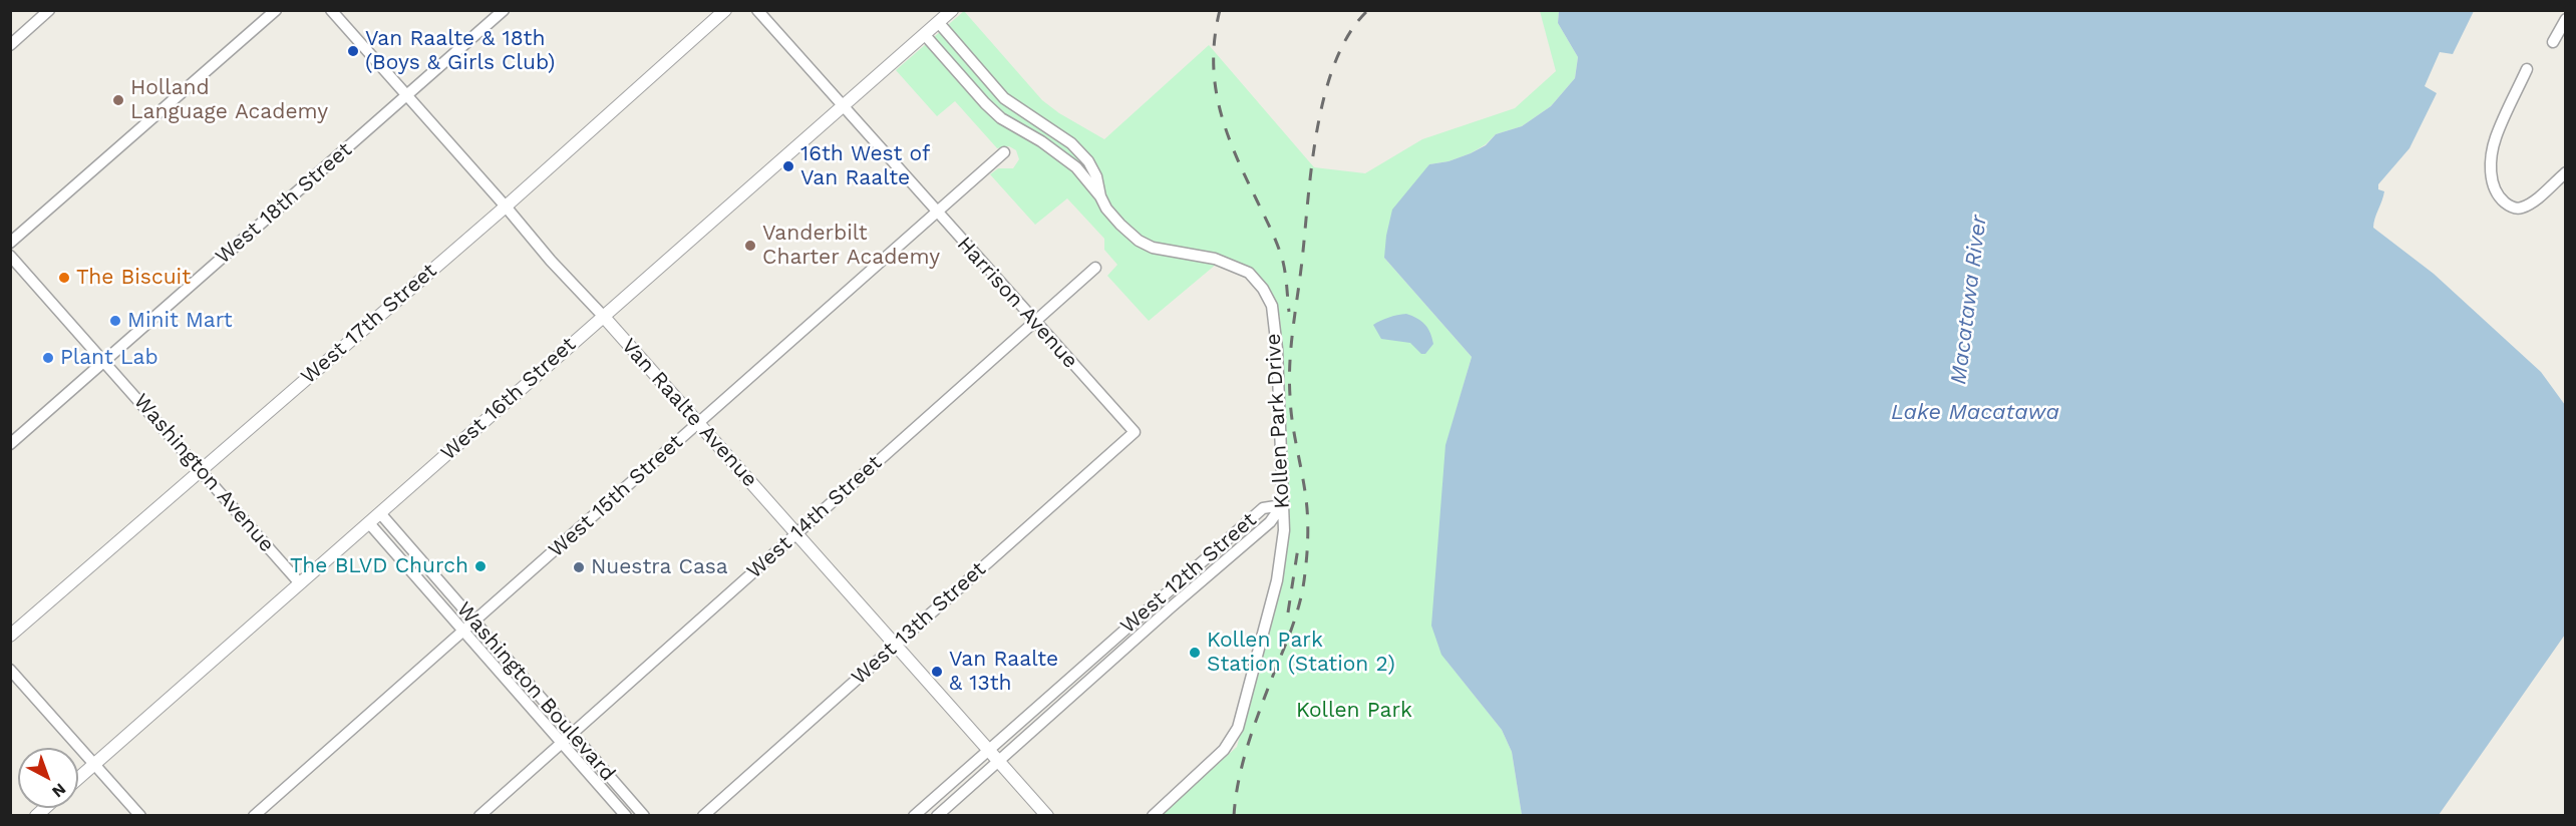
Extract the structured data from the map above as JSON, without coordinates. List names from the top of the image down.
{
  "streets": {
    "street": [
      "West 18th Street",
      "Harrison Avenue",
      "West 17th Street",
      "West 16th Street",
      "Van Raalte Avenue",
      "Kollen Park Drive",
      "Washington Avenue",
      "West 15th Street",
      "West 14th Street",
      "West 12th Street",
      "West 13th Street",
      "Washington Boulevard"
    ]
  },
  "crossings": [
    ["West 18th Street", "Van Raalte Avenue"],
    ["West 18th Street", "Washington Avenue"],
    ["Harrison Avenue", "West 16th Street"],
    ["Harrison Avenue", "West 15th Street"],
    ["Harrison Avenue", "West 14th Street"],
    ["Harrison Avenue", "West 13th Street"],
    ["West 17th Street", "Van Raalte Avenue"],
    ["West 17th Street", "Washington Avenue"],
    ["West 16th Street", "Van Raalte Avenue"],
    ["West 16th Street", "Kollen Park Drive"],
    ["West 16th Street", "Washington Avenue"],
    ["West 16th Street", "Washington Boulevard"],
    ["Van Raalte Avenue", "West 15th Street"],
    ["Van Raalte Avenue", "West 14th Street"],
    ["Van Raalte Avenue", "West 12th Street"],
    ["Van Raalte Avenue", "West 13th Street"],
    ["Kollen Park Drive", "West 12th Street"],
    ["West 15th Street", "Washington Boulevard"],
    ["West 14th Street", "Washington Boulevard"]
  ],
  "water": ["Macatawa River", "Lake Macatawa"],
  "parks": ["Kollen Park"],
  "places": [
    "Van Raalte & 18th (Boys & Girls Club)",
    "Holland Language Academy",
    "16th West of Van Raalte",
    "Vanderbilt Charter Academy",
    "The Biscuit",
    "Minit Mart",
    "Plant Lab",
    "The BLVD Church",
    "Nuestra Casa",
    "Kollen Park Station (Station 2)",
    "Van Raalte & 13th"
  ],
  "north": "bottom right"
}
